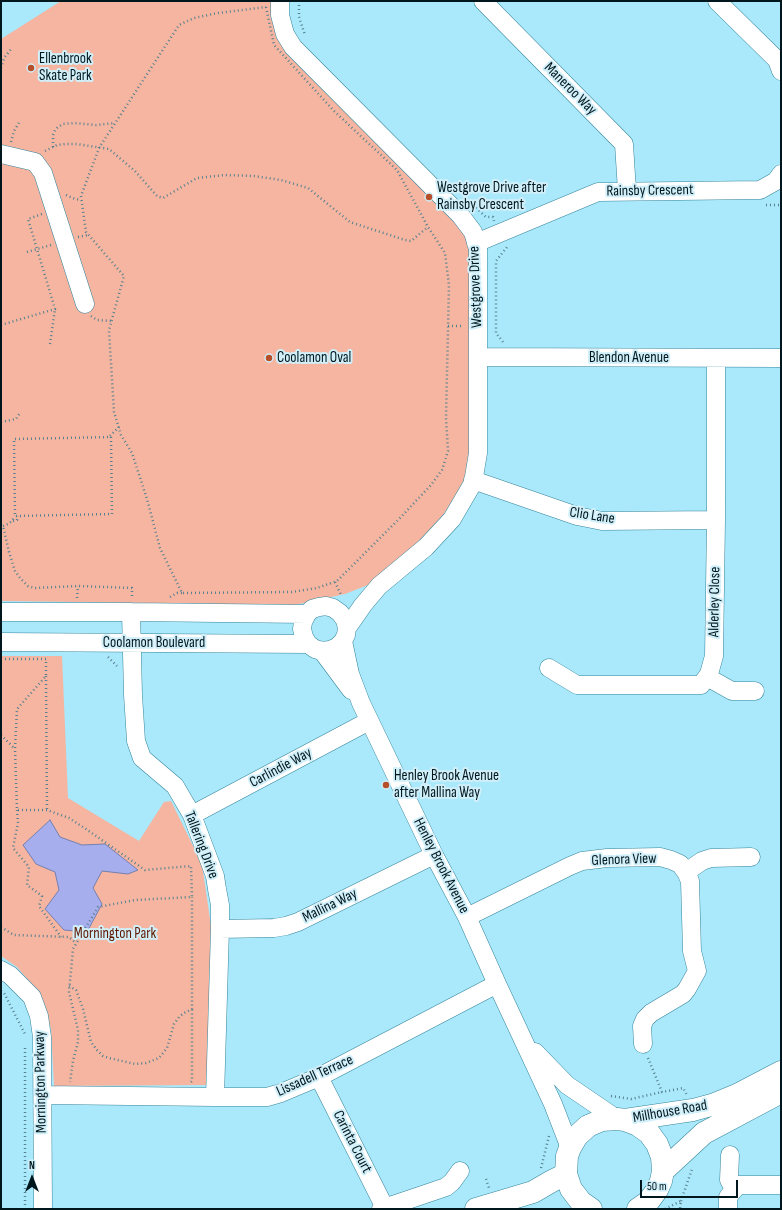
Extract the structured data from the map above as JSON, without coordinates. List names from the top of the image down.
{
  "streets": {
    "main road": ["Millhouse Road"],
    "street": [
      "Maneroo Way",
      "Rainsby Crescent",
      "Westgrove Drive",
      "Blendon Avenue",
      "Clio Lane",
      "Alderley Close",
      "Coolamon Boulevard",
      "Carlindie Way",
      "Tallering Drive",
      "Glenora View",
      "Henley Brook Avenue",
      "Mallina Way",
      "Lissadell Terrace",
      "Mornington Parkway",
      "Carinta Court"
    ]
  },
  "crossings": [
    ["Maneroo Way", "Rainsby Crescent"],
    ["Rainsby Crescent", "Westgrove Drive"],
    ["Westgrove Drive", "Blendon Avenue"],
    ["Westgrove Drive", "Clio Lane"],
    ["Westgrove Drive", "Coolamon Boulevard"],
    ["Westgrove Drive", "Henley Brook Avenue"],
    ["Blendon Avenue", "Alderley Close"],
    ["Clio Lane", "Alderley Close"],
    ["Coolamon Boulevard", "Tallering Drive"],
    ["Coolamon Boulevard", "Henley Brook Avenue"],
    ["Carlindie Way", "Tallering Drive"],
    ["Carlindie Way", "Henley Brook Avenue"],
    ["Tallering Drive", "Mallina Way"],
    ["Tallering Drive", "Lissadell Terrace"],
    ["Glenora View", "Henley Brook Avenue"],
    ["Henley Brook Avenue", "Mallina Way"],
    ["Henley Brook Avenue", "Lissadell Terrace"],
    ["Henley Brook Avenue", "Millhouse Road"],
    ["Lissadell Terrace", "Mornington Parkway"],
    ["Lissadell Terrace", "Carinta Court"]
  ],
  "parks": ["Mornington Park"],
  "places": [
    "Ellenbrook Skate Park",
    "Westgrove Drive after Rainsby Crescent",
    "Coolamon Oval",
    "Henley Brook Avenue after Mallina Way"
  ],
  "scale_bar": "50 m",
  "north": "top"
}
